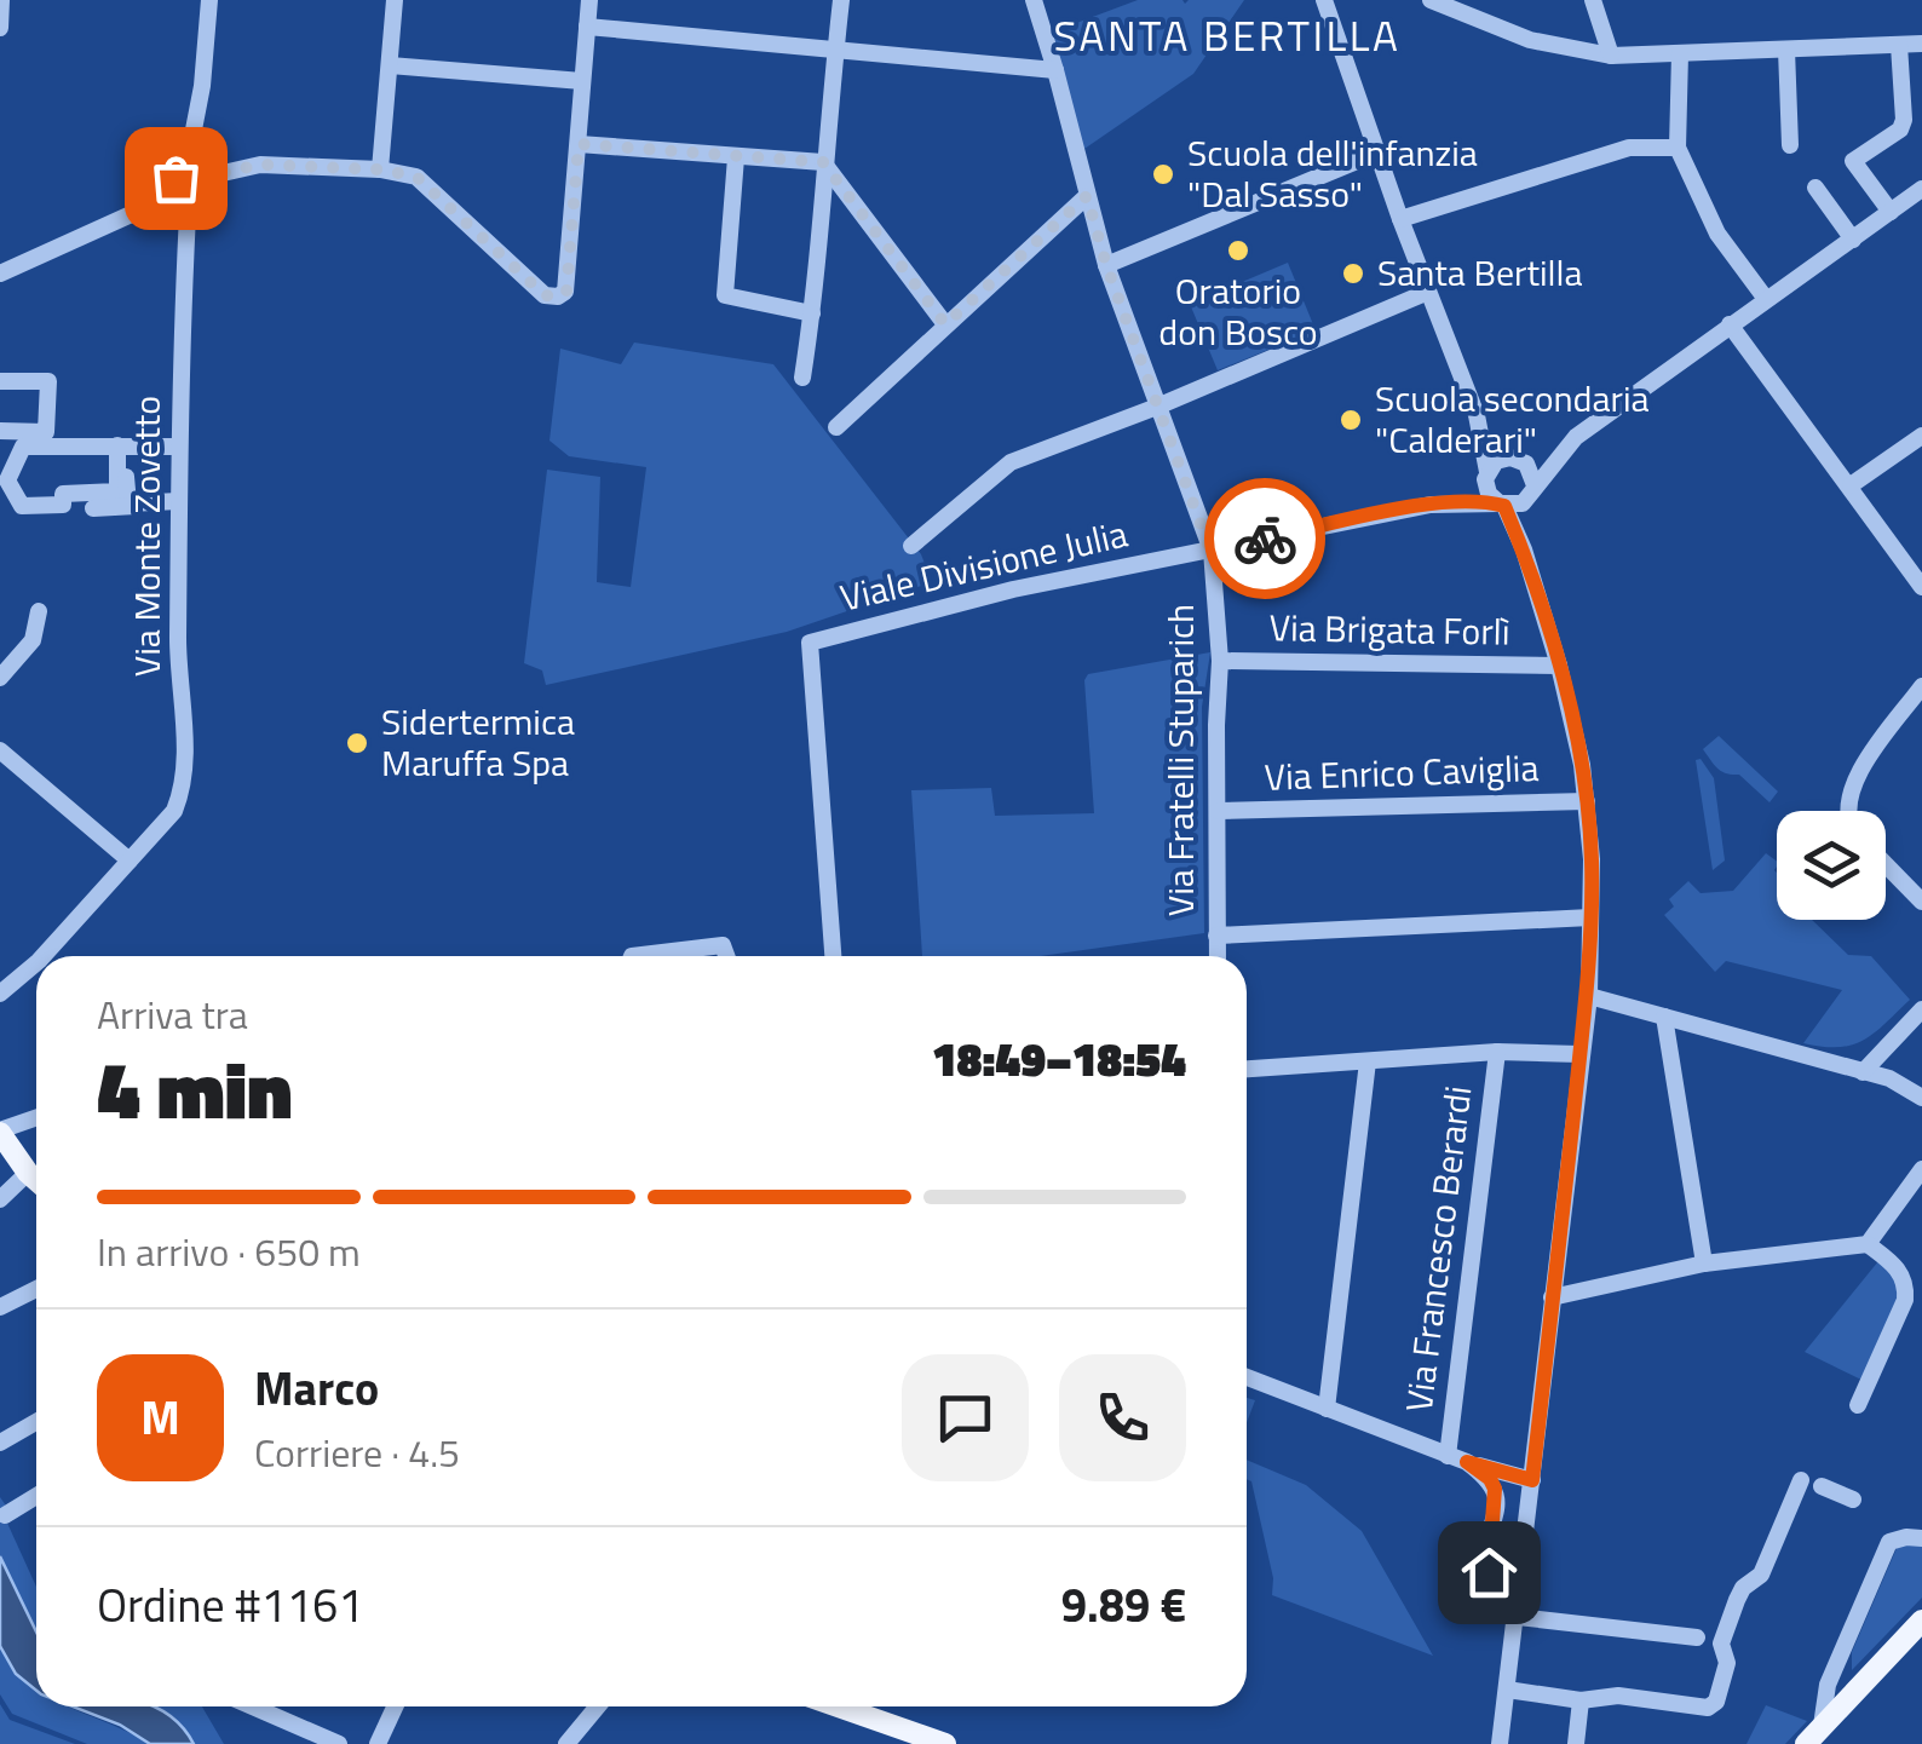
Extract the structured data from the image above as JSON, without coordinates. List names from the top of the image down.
{
  "streets": {
    "street": [
      "Via Monte Zovetto",
      "Viale Divisione Julia",
      "Via Brigata Forlì",
      "Via Fratelli Stuparich",
      "Via Enrico Caviglia",
      "Via Francesco Berardi"
    ]
  },
  "crossings": [
    ["Viale Divisione Julia", "Via Fratelli Stuparich"],
    ["Via Brigata Forlì", "Via Fratelli Stuparich"],
    ["Via Fratelli Stuparich", "Via Enrico Caviglia"]
  ],
  "districts": ["SANTA BERTILLA"],
  "places": [
    "Scuola dell'infanzia \"Dal Sasso\"",
    "Oratorio don Bosco",
    "Santa Bertilla",
    "Scuola secondaria \"Calderari\"",
    "Sidertermica Maruffa Spa"
  ],
  "page": {
    "heading": ["4 min", "Arriva tra", "18:49–18:54"],
    "panel": [
      "Marco",
      "Corriere · 4.5",
      "Ordine #1161",
      "9.89 €"
    ],
    "bar": "In arrivo · 650 m",
    "round": "M"
  }
}
